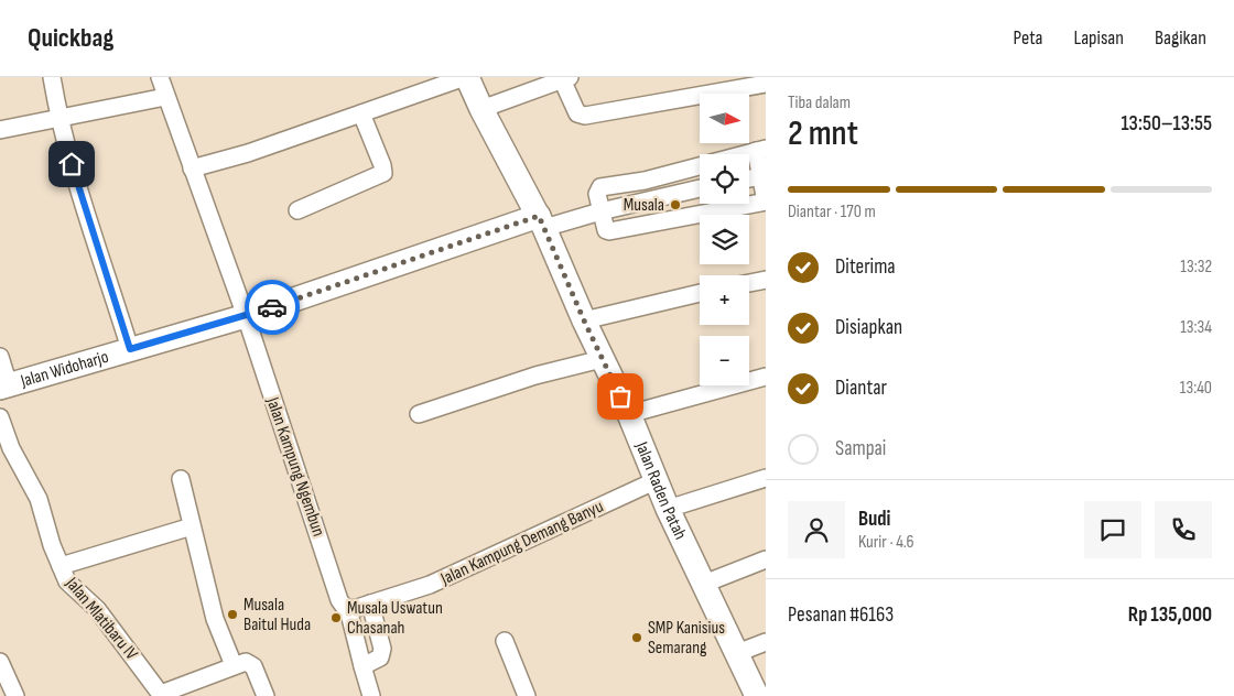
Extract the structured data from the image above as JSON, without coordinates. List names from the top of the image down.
{
  "streets": {
    "highway": ["Jalan Widoharjo", "Jalan Raden Patah"],
    "street": ["Jalan Kampung Ngembun", "Jalan Kampung Demang Banyu", "Jalan Mlatibaru IV"]
  },
  "crossings": [
    ["Jalan Widoharjo", "Jalan Kampung Ngembun"],
    ["Jalan Widoharjo", "Jalan Raden Patah"],
    ["Jalan Kampung Ngembun", "Jalan Kampung Demang Banyu"],
    ["Jalan Raden Patah", "Jalan Kampung Demang Banyu"]
  ],
  "places": [
    "Musala",
    "Musala Baitul Huda",
    "Musala Uswatun Chasanah",
    "SMP Kanisius Semarang"
  ],
  "north": "right",
  "page": {
    "header": "Quickbag",
    "nav": ["Peta", "Lapisan", "Bagikan"],
    "heading": ["2 mnt", "Tiba dalam", "13:50–13:55"],
    "panel": [
      "Budi",
      "Kurir · 4.6",
      "Pesanan #6163",
      "Rp 135,000"
    ],
    "map_buttons": ["+", "−"],
    "bar": "Diantar · 170 m",
    "list": [
      ["Diterima", "13:32"],
      ["Disiapkan", "13:34"],
      ["Diantar", "13:40"],
      "Sampai"
    ]
  }
}
